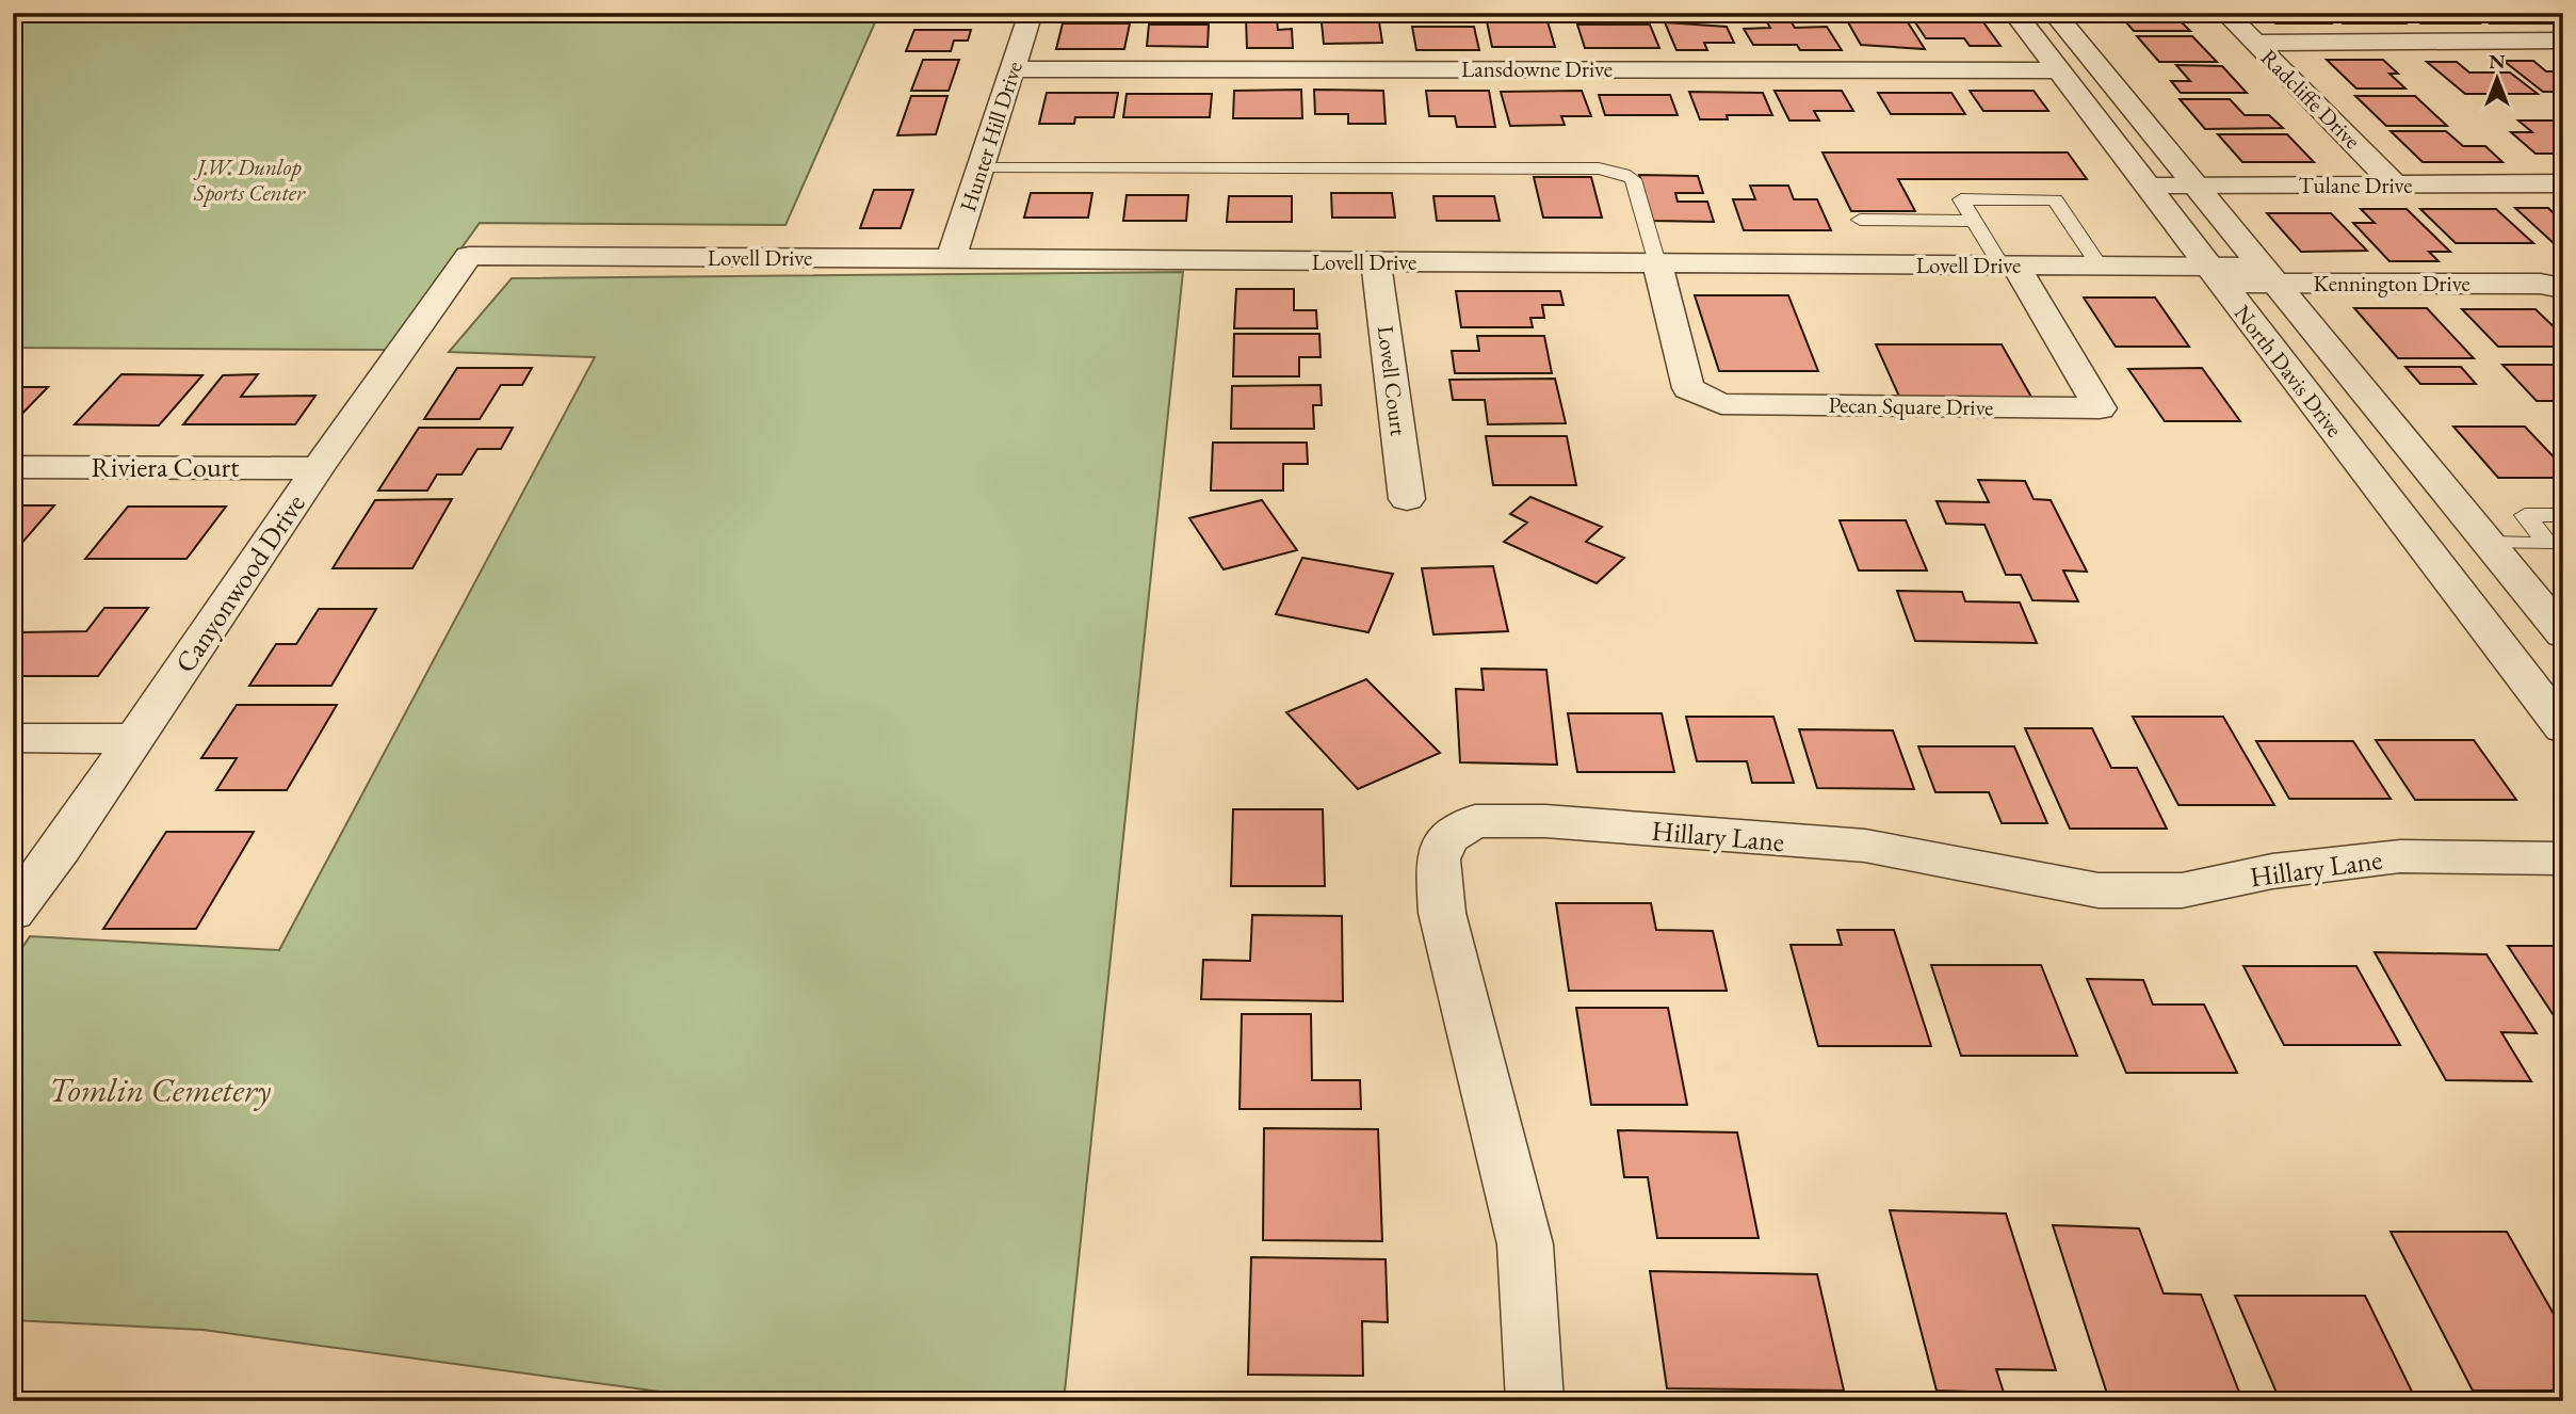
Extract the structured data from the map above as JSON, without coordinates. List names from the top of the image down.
{
  "streets": {
    "street": [
      "Lansdowne Drive",
      "Radcliffe Drive",
      "Hunter Hill Drive",
      "Tulane Drive",
      "Lovell Drive",
      "Kennington Drive",
      "North Davis Drive",
      "Lovell Court",
      "Pecan Square Drive",
      "Riviera Court",
      "Canyonwood Drive",
      "Hillary Lane"
    ]
  },
  "crossings": [
    ["Lansdowne Drive", "Hunter Hill Drive"],
    ["Lansdowne Drive", "North Davis Drive"],
    ["Radcliffe Drive", "Tulane Drive"],
    ["Hunter Hill Drive", "Lovell Drive"],
    ["Tulane Drive", "North Davis Drive"],
    ["Lovell Drive", "Kennington Drive"],
    ["Lovell Drive", "North Davis Drive"],
    ["Lovell Drive", "Lovell Court"],
    ["Lovell Drive", "Pecan Square Drive"],
    ["Lovell Drive", "Canyonwood Drive"],
    ["Kennington Drive", "North Davis Drive"],
    ["Riviera Court", "Canyonwood Drive"]
  ],
  "parks": ["J.W. Dunlop Sports Center", "Tomlin Cemetery"],
  "north": "top"
}
